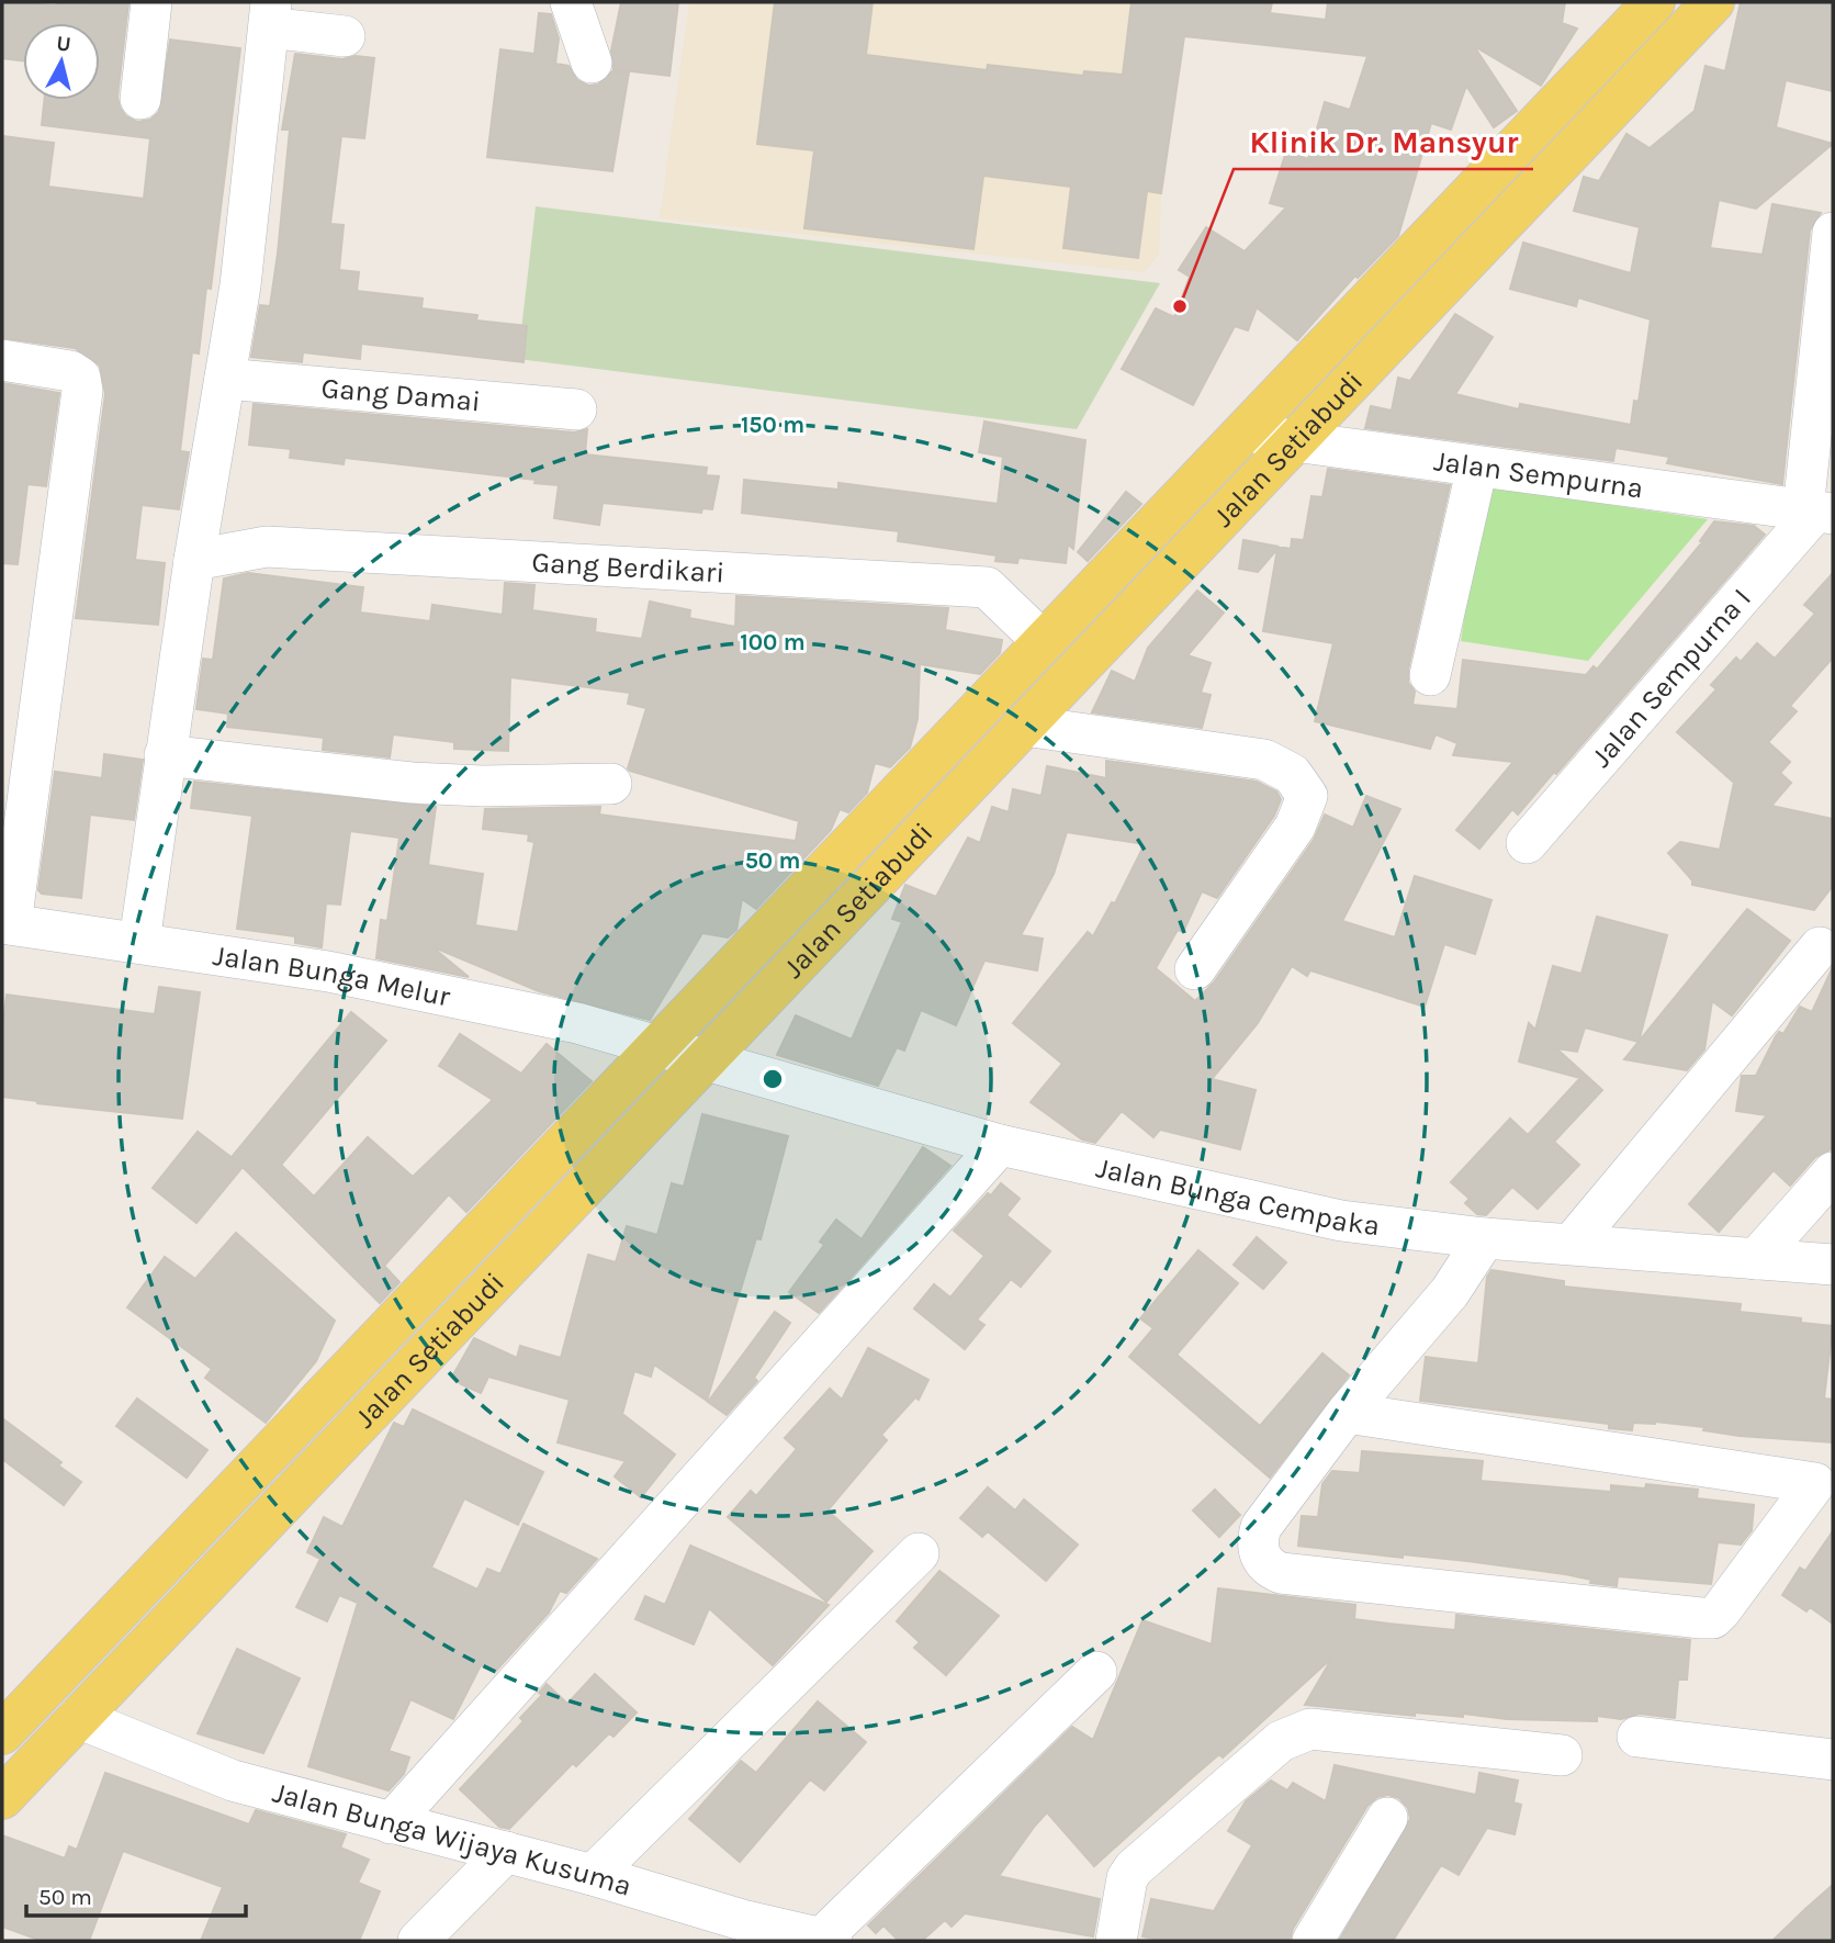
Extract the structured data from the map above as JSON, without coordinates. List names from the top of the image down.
{
  "streets": {
    "main road": ["Jalan Setiabudi"],
    "street": [
      "Gang Damai",
      "Jalan Sempurna",
      "Gang Berdikari",
      "Jalan Sempurna I",
      "Jalan Bunga Melur",
      "Jalan Bunga Cempaka",
      "Jalan Bunga Wijaya Kusuma"
    ]
  },
  "crossings": [
    ["Jalan Setiabudi", "Jalan Sempurna"],
    ["Jalan Setiabudi", "Gang Berdikari"],
    ["Jalan Setiabudi", "Jalan Bunga Melur"],
    ["Jalan Setiabudi", "Jalan Bunga Cempaka"],
    ["Jalan Setiabudi", "Jalan Bunga Wijaya Kusuma"],
    ["Jalan Sempurna", "Jalan Sempurna I"],
    ["Jalan Bunga Melur", "Jalan Bunga Cempaka"]
  ],
  "places": ["Klinik Dr. Mansyur"],
  "scale_bar": "50 m",
  "north": "top",
  "rings": ["150 m", "100 m", "50 m"]
}
